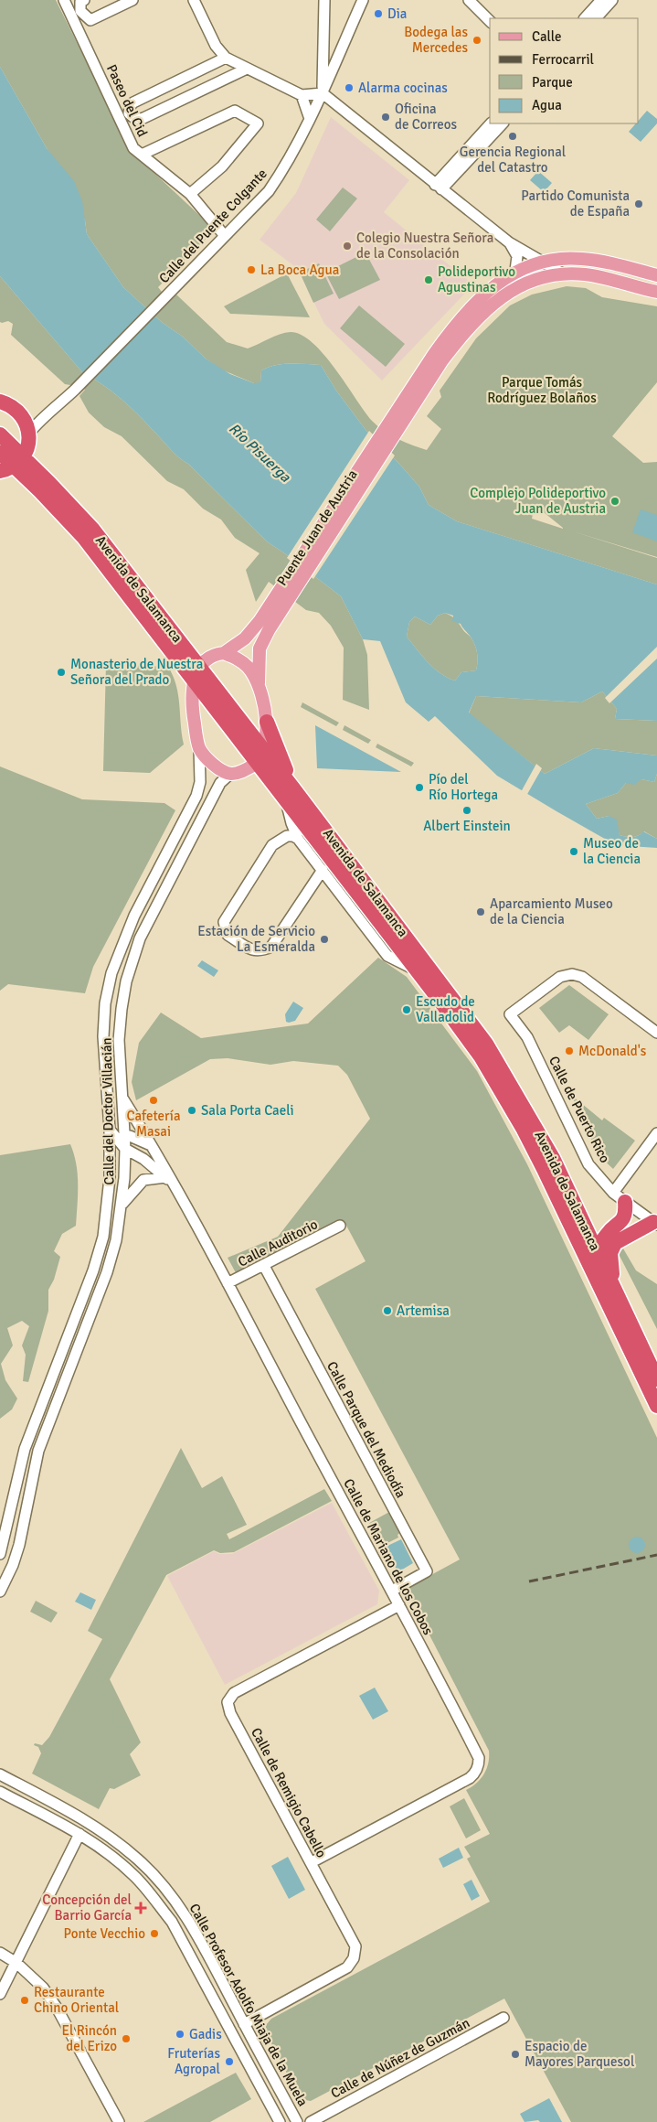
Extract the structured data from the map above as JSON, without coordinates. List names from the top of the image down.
{
  "streets": {
    "highway": ["Avenida de Salamanca"],
    "main road": ["Puente Juan de Austria"],
    "street": [
      "Paseo del Cid",
      "Calle del Puente Colgante",
      "Calle de Puerto Rico",
      "Calle del Doctor Villacián",
      "Calle Auditorio",
      "Calle Parque del Mediodía",
      "Calle de Mariano de los Cobos",
      "Calle de Remigio Cabello",
      "Calle Profesor Adolfo Miaja de la Muela",
      "Calle de Núñez de Guzmán"
    ]
  },
  "crossings": [
    ["Paseo del Cid", "Calle del Puente Colgante"],
    ["Puente Juan de Austria", "Avenida de Salamanca"],
    ["Calle del Doctor Villacián", "Calle de Mariano de los Cobos"],
    ["Calle Auditorio", "Calle Parque del Mediodía"],
    ["Calle Auditorio", "Calle de Mariano de los Cobos"],
    ["Calle Parque del Mediodía", "Calle de Mariano de los Cobos"],
    ["Calle de Mariano de los Cobos", "Calle de Remigio Cabello"],
    ["Calle de Remigio Cabello", "Calle Profesor Adolfo Miaja de la Muela"]
  ],
  "water": ["Río Pisuerga"],
  "parks": ["Parque Tomás Rodríguez Bolaños"],
  "places": {
    "other": [
      "Dia",
      "Bodega las Mercedes",
      "Alarma cocinas",
      "Oficina de Correos",
      "Gerencia Regional del Catastro",
      "Partido Comunista de España",
      "Colegio Nuestra Señora de la Consolación",
      "La Boca Agua",
      "Polideportivo Agustinas",
      "Complejo Polideportivo Juan de Austria",
      "Monasterio de Nuestra Señora del Prado",
      "Pío del Río Hortega",
      "Albert Einstein",
      "Museo de la Ciencia",
      "Aparcamiento Museo de la Ciencia",
      "Estación de Servicio La Esmeralda",
      "Escudo de Valladolid",
      "McDonald's",
      "Cafetería Masai",
      "Sala Porta Caeli",
      "Artemisa",
      "Ponte Vecchio",
      "Restaurante Chino Oriental",
      "Gadis",
      "El Rincón del Erizo",
      "Espacio de Mayores Parquesol",
      "Fruterías Agropal"
    ],
    "health": ["Concepción del Barrio García"]
  },
  "legend": [
    "Calle",
    "Ferrocarril",
    "Parque",
    "Agua"
  ]
}
